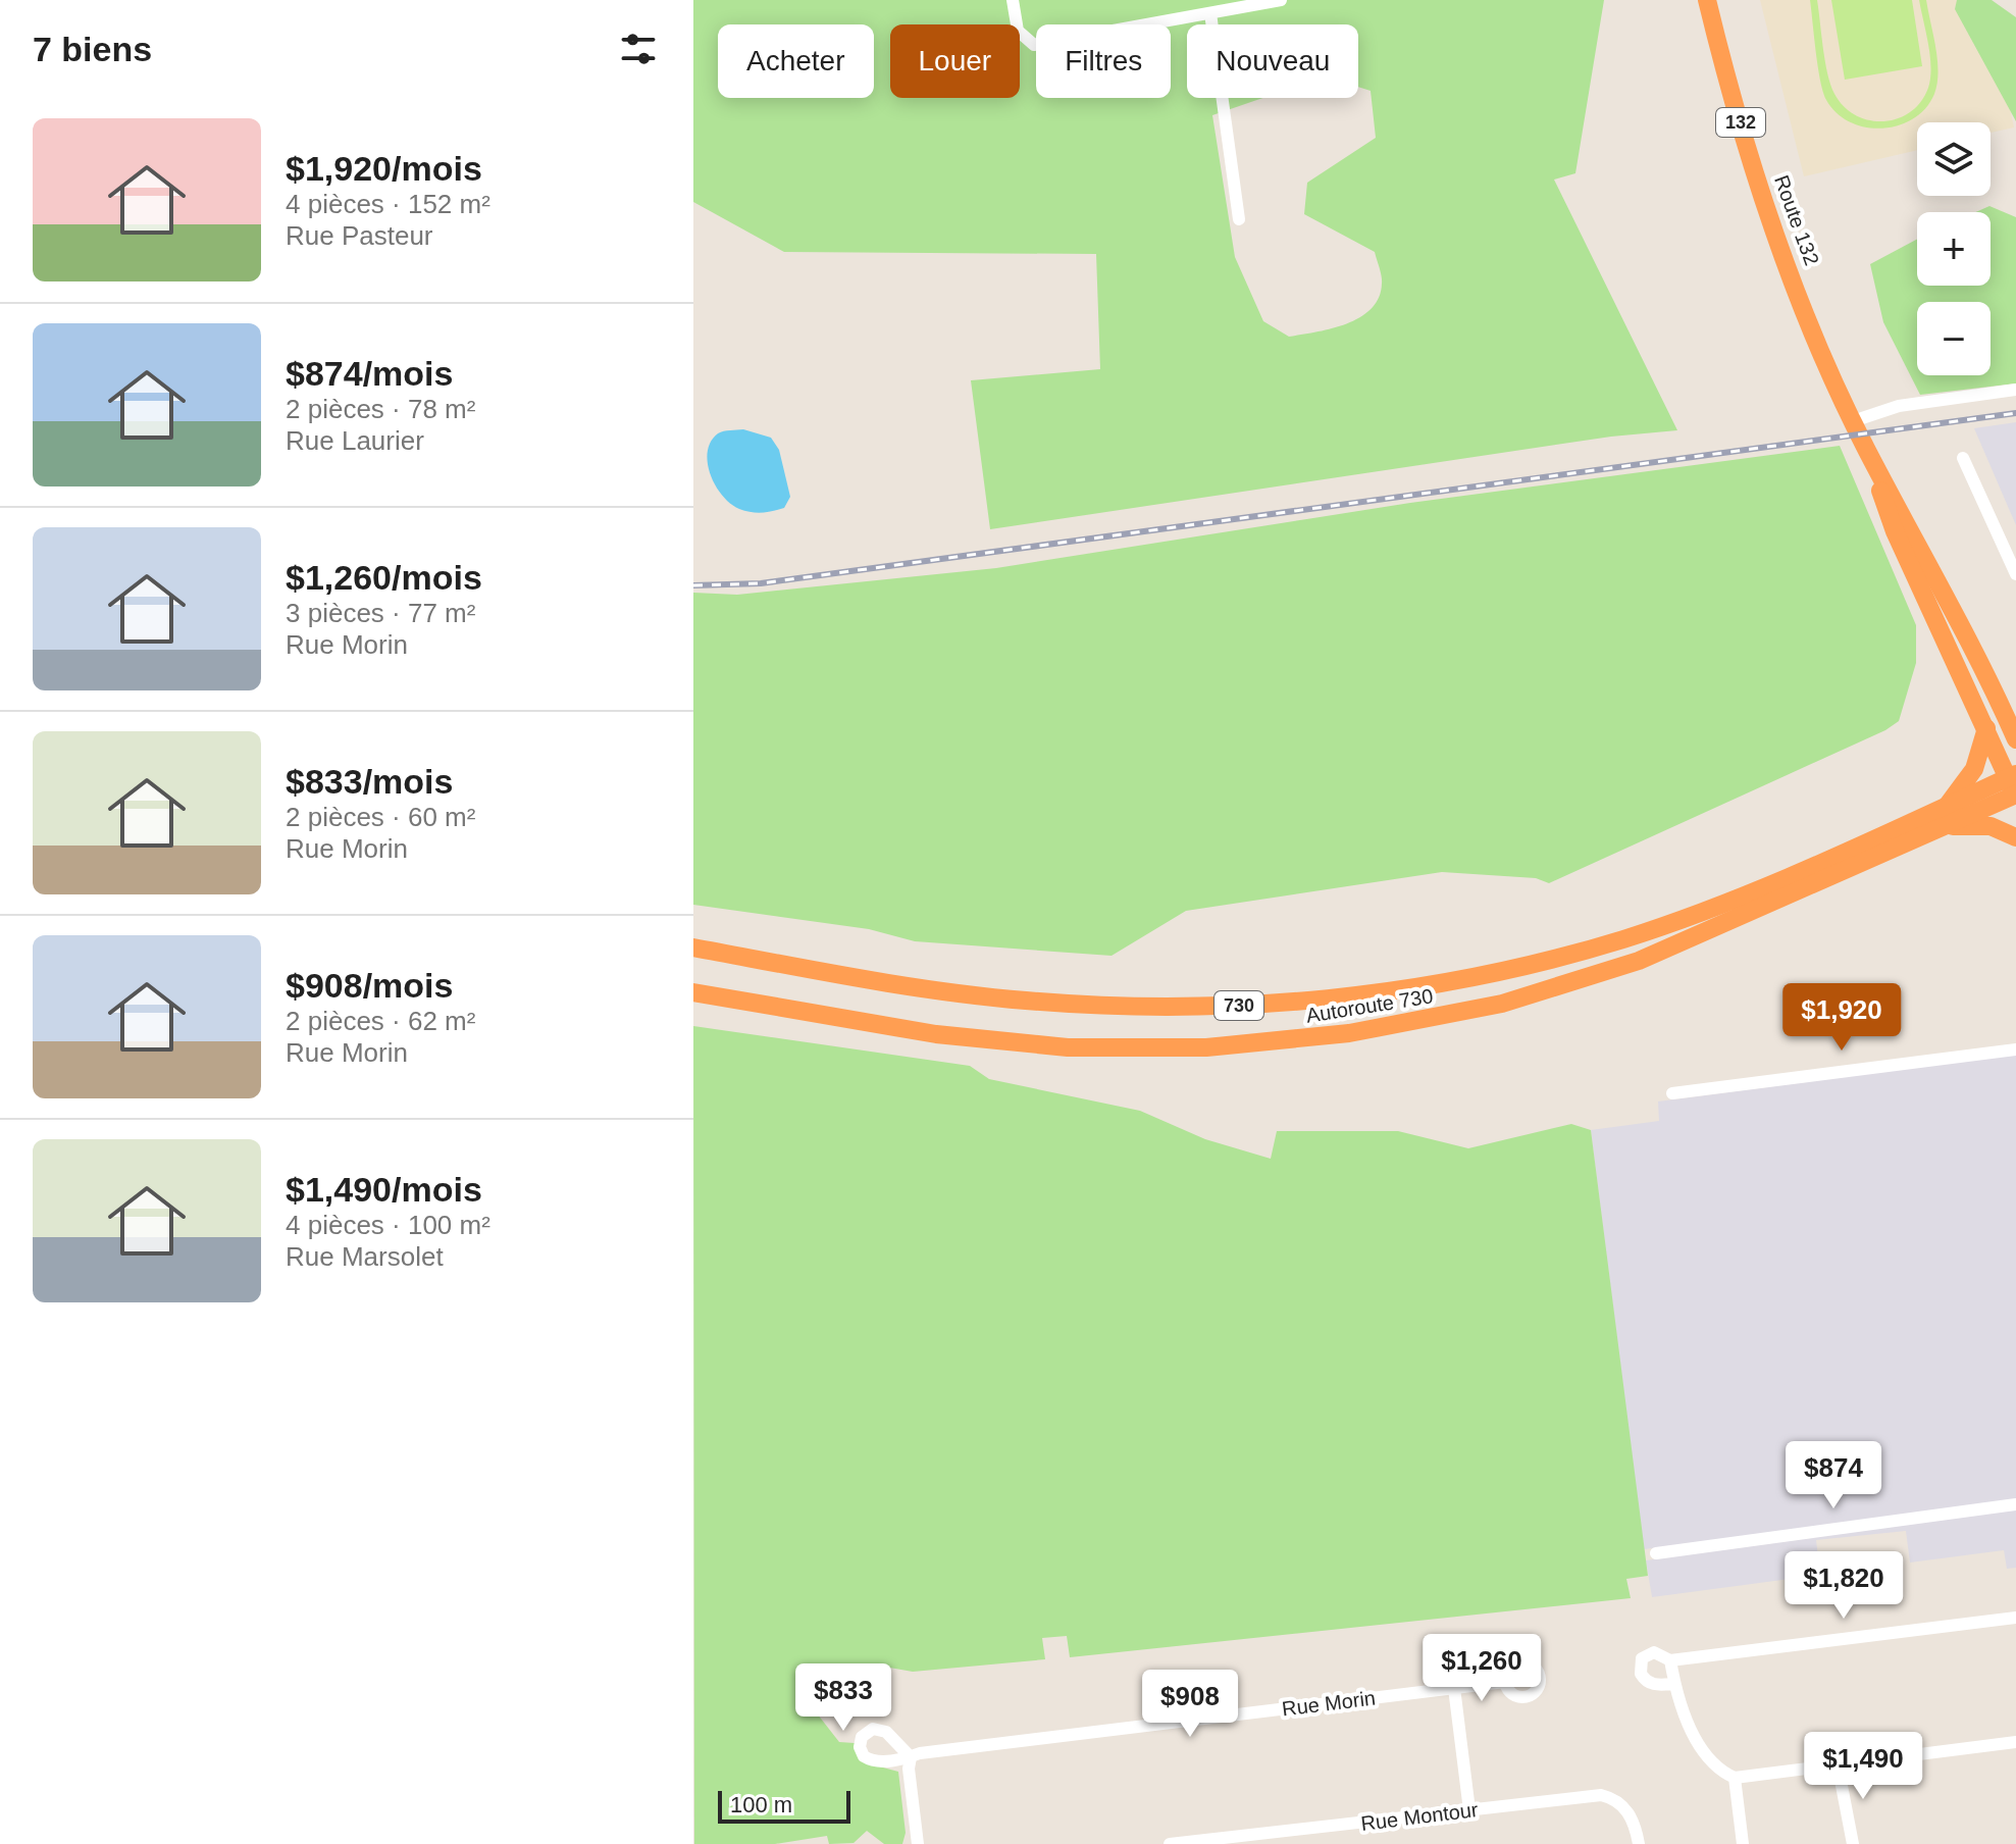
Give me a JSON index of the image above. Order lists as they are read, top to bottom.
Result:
{
  "streets": {
    "highway": [
      "132",
      "Route 132",
      "730",
      "Autoroute 730"
    ],
    "street": ["Rue Morin", "Rue Montour"]
  },
  "crossings": [
    ["Route 132", "Autoroute 730"]
  ],
  "scale_bar": "100 m",
  "page": {
    "heading": "7 biens",
    "chip": [
      "Acheter",
      "Louer",
      "Filtres",
      "Nouveau"
    ],
    "list": [
      {
        "name": "$1,920/mois",
        "note": "4 pièces · 152 m² · Rue Pasteur"
      },
      {
        "name": "$874/mois",
        "note": "2 pièces · 78 m² · Rue Laurier"
      },
      {
        "name": "$1,260/mois",
        "note": "3 pièces · 77 m² · Rue Morin"
      },
      {
        "name": "$833/mois",
        "note": "2 pièces · 60 m² · Rue Morin"
      },
      {
        "name": "$908/mois",
        "note": "2 pièces · 62 m² · Rue Morin"
      },
      {
        "name": "$1,490/mois",
        "note": "4 pièces · 100 m² · Rue Marsolet"
      }
    ],
    "map_buttons": ["+", "−"],
    "price": [
      "$1,920",
      "$874",
      "$1,820",
      "$1,260",
      "$833",
      "$908",
      "$1,490"
    ],
    "scale": "100 m"
  }
}
